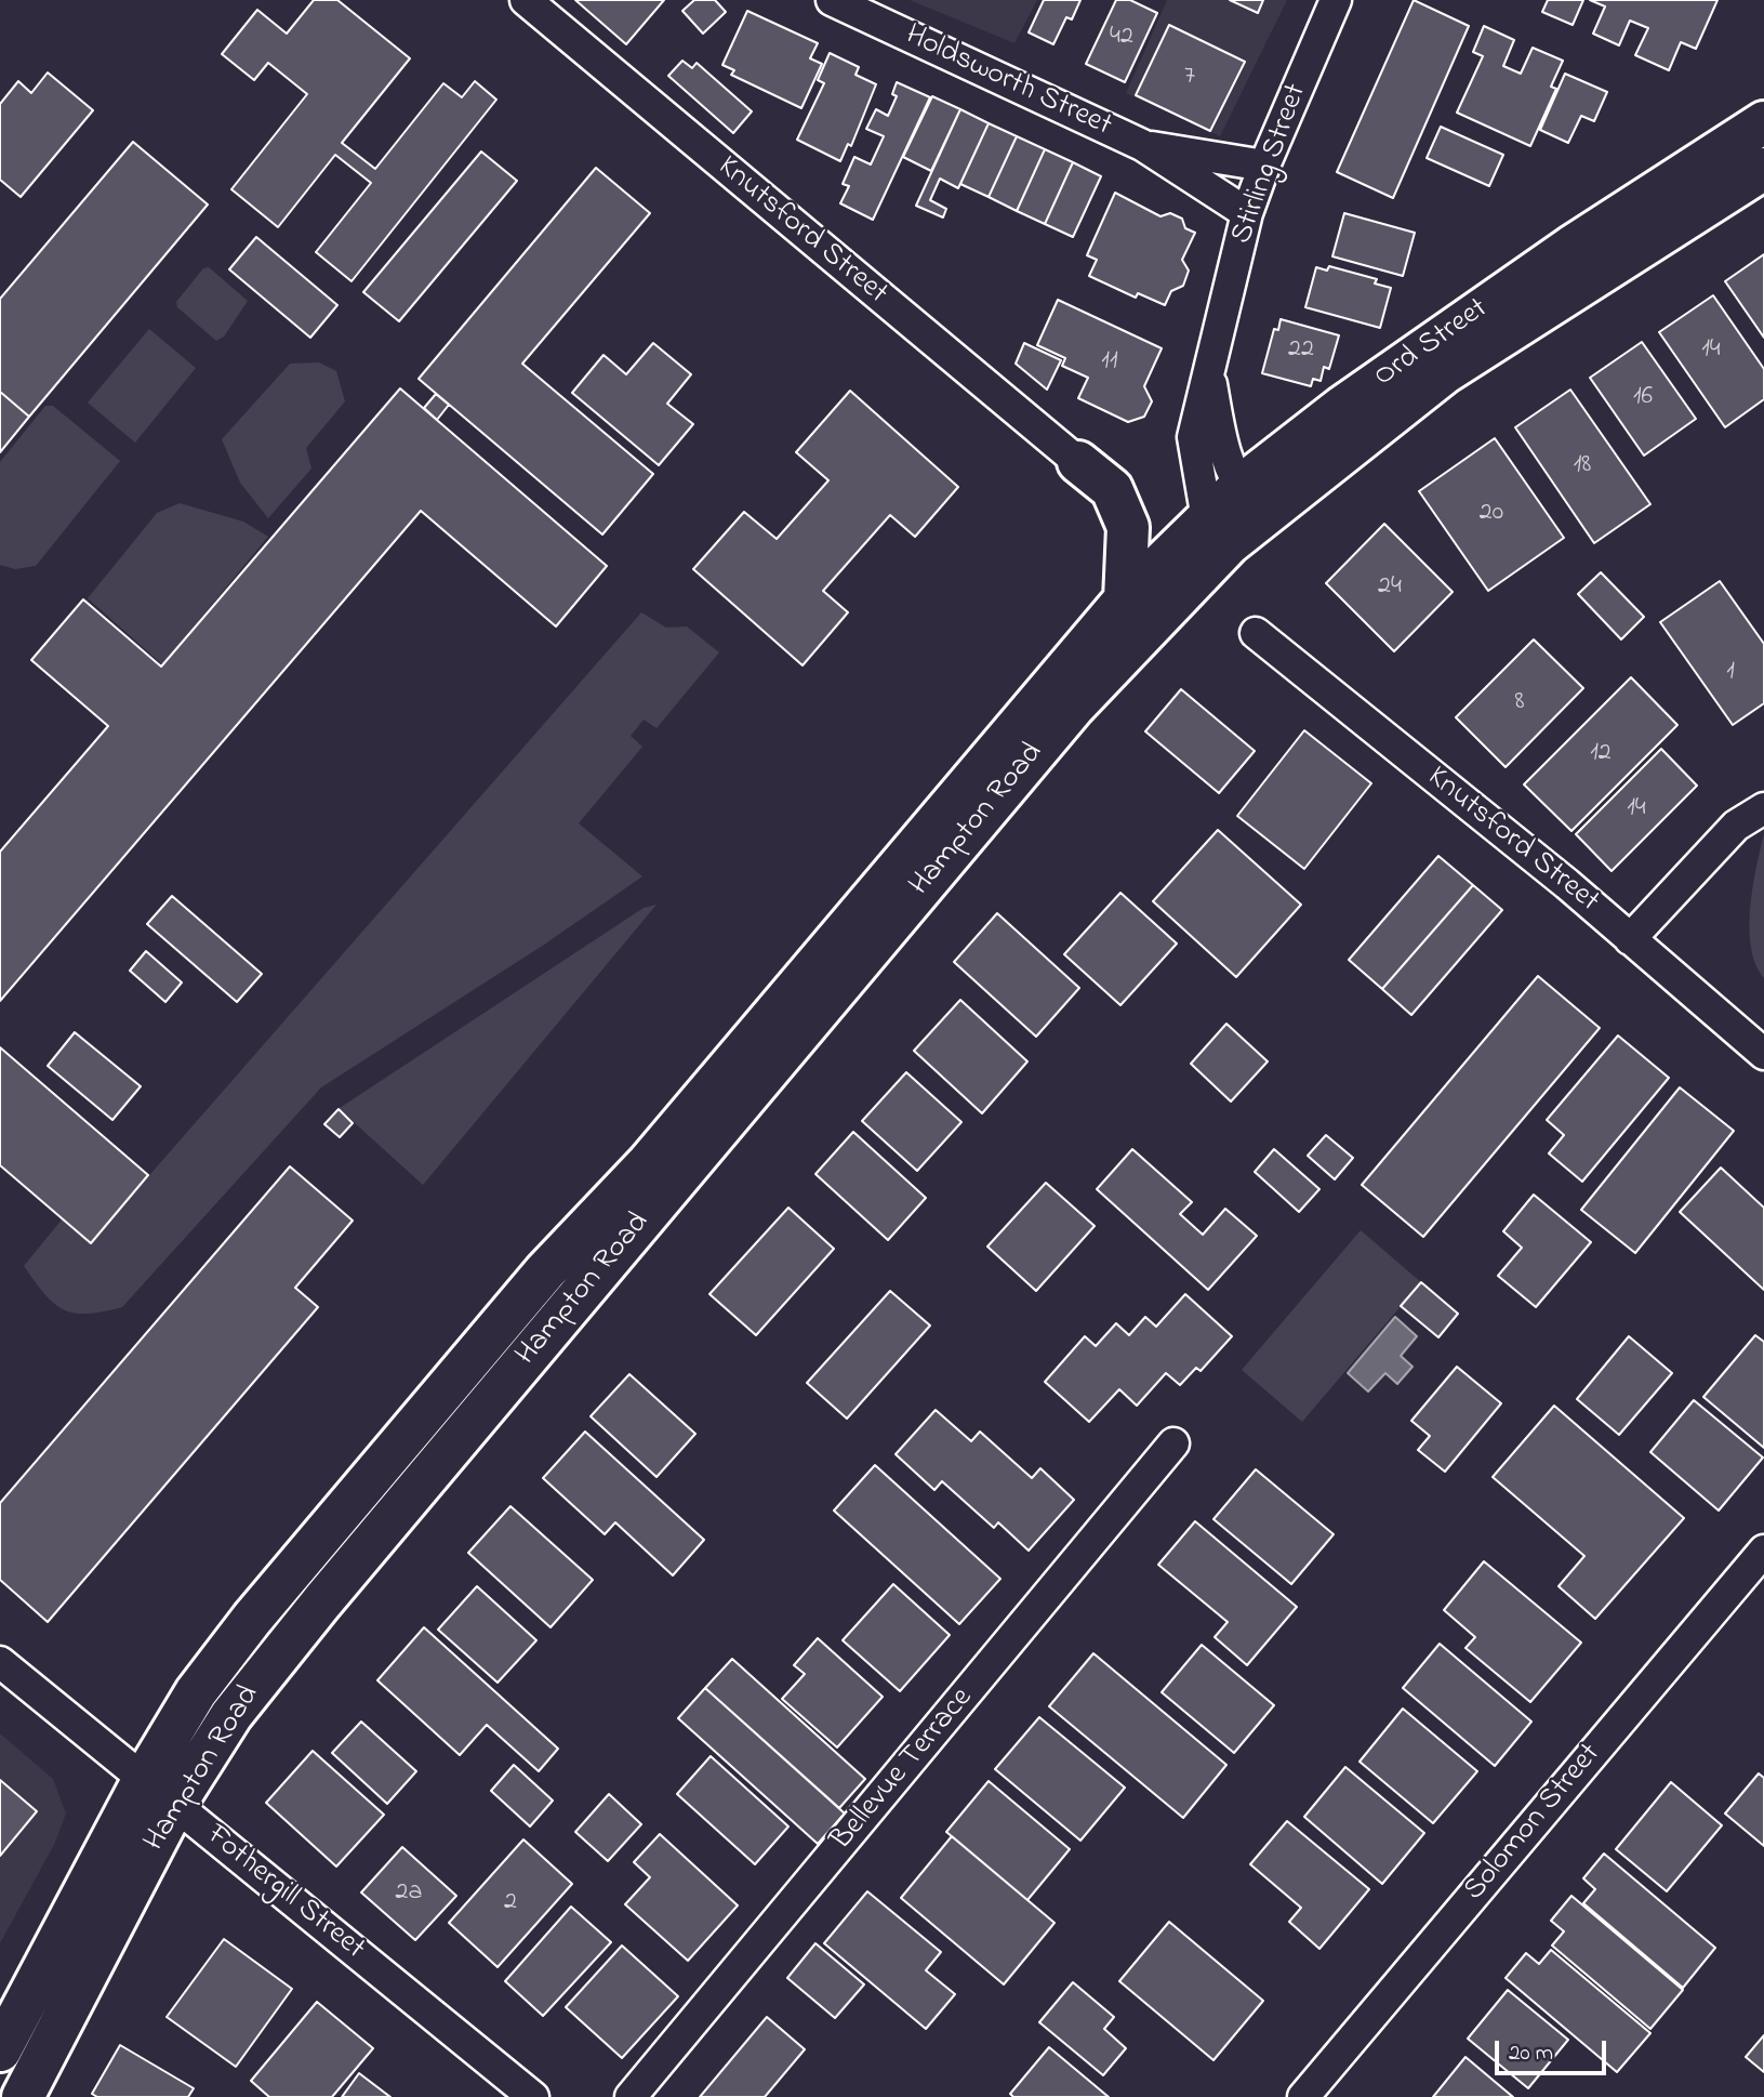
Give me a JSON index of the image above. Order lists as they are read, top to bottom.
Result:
{
  "streets": {
    "main road": ["Ord Street", "Hampton Road"],
    "street": [
      "Holdsworth Street",
      "Stirling Street",
      "Knutsford Street",
      "Bellevue Terrace",
      "Solomon Street",
      "Fothergill Street"
    ]
  },
  "crossings": [
    ["Holdsworth Street", "Stirling Street"],
    ["Stirling Street", "Ord Street"],
    ["Stirling Street", "Hampton Road"],
    ["Ord Street", "Hampton Road"],
    ["Hampton Road", "Fothergill Street"]
  ],
  "house_numbers": [
    "42",
    "7",
    "22",
    "14",
    "11",
    "16",
    "18",
    "20",
    "24",
    "1",
    "8",
    "12",
    "14",
    "2a",
    "2"
  ],
  "scale_bar": "20 m"
}
